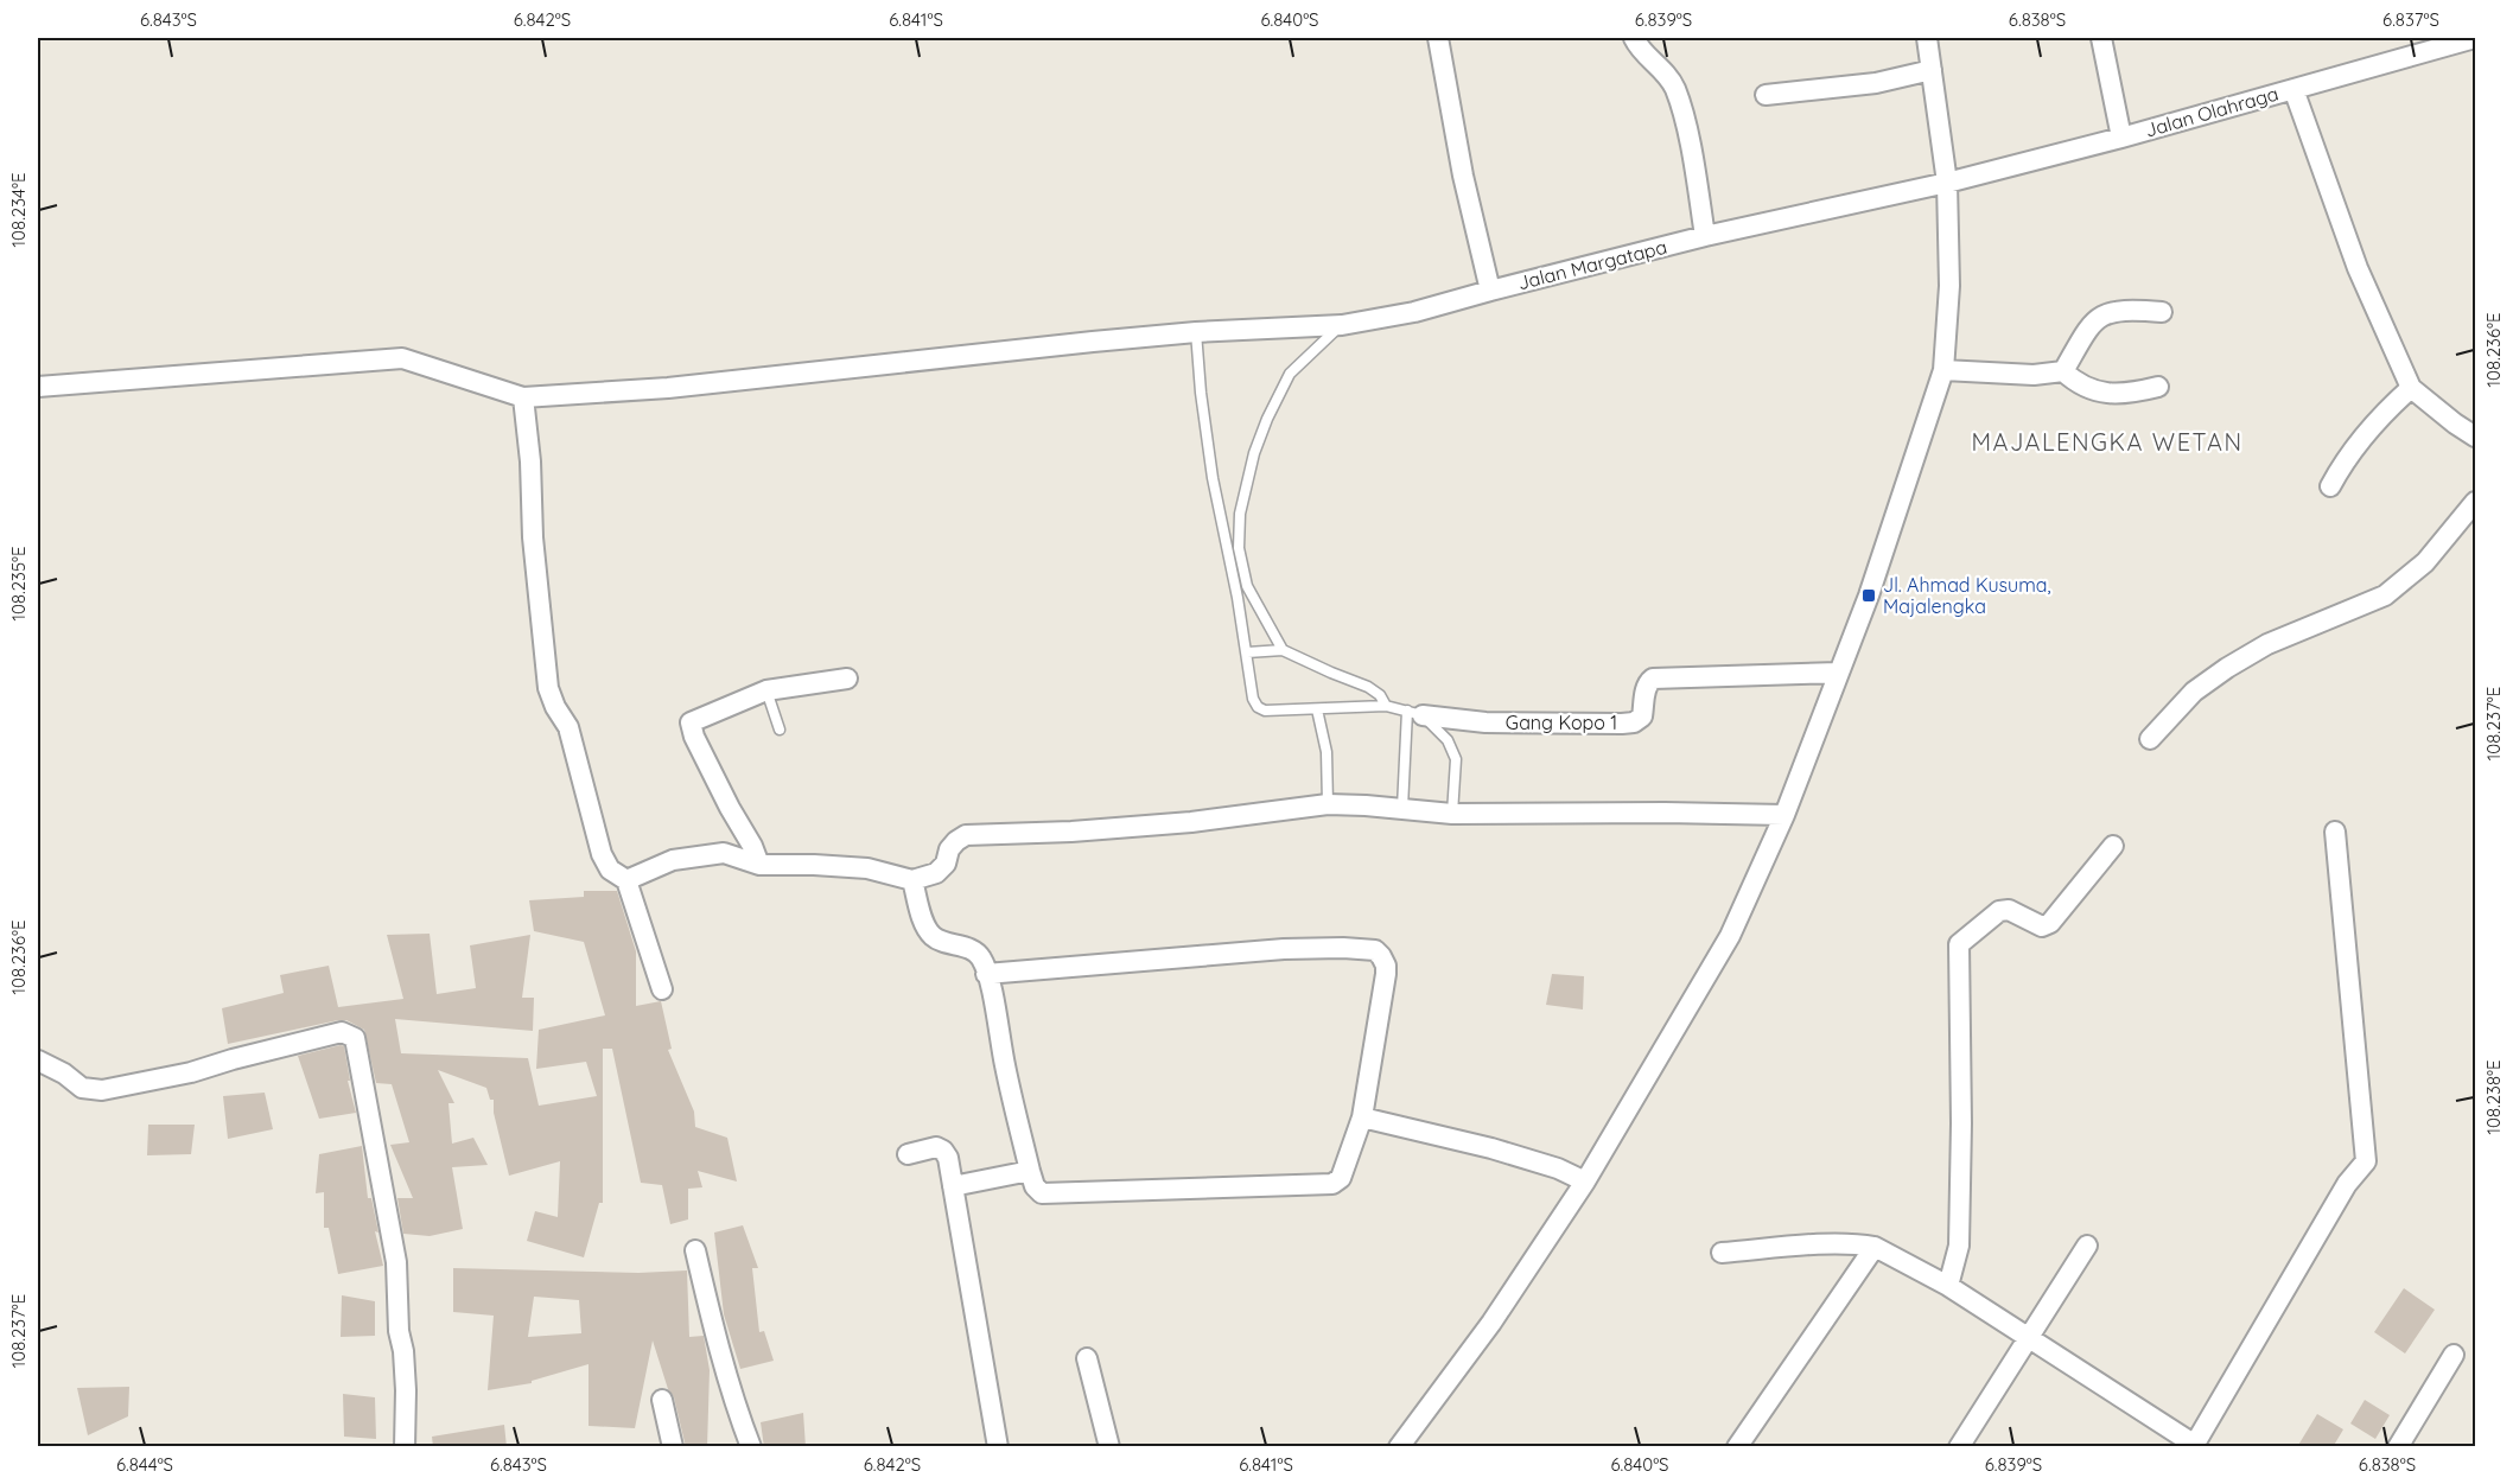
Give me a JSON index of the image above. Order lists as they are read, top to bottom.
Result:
{
  "streets": {
    "street": ["Jalan Olahraga", "Jalan Margatapa", "Gang Kopo 1"]
  },
  "crossings": [
    ["Jalan Olahraga", "Jalan Margatapa"]
  ],
  "districts": ["MAJALENGKA WETAN"],
  "places": {
    "transit": ["Jl. Ahmad Kusuma, Majalengka"]
  },
  "coordinates": [
    "6.843°S",
    "6.842°S",
    "6.841°S",
    "6.840°S",
    "6.839°S",
    "6.838°S",
    "6.837°S",
    "108.234°E",
    "108.236°E",
    "108.235°E",
    "108.237°E",
    "108.238°E",
    "6.844°S"
  ]
}
